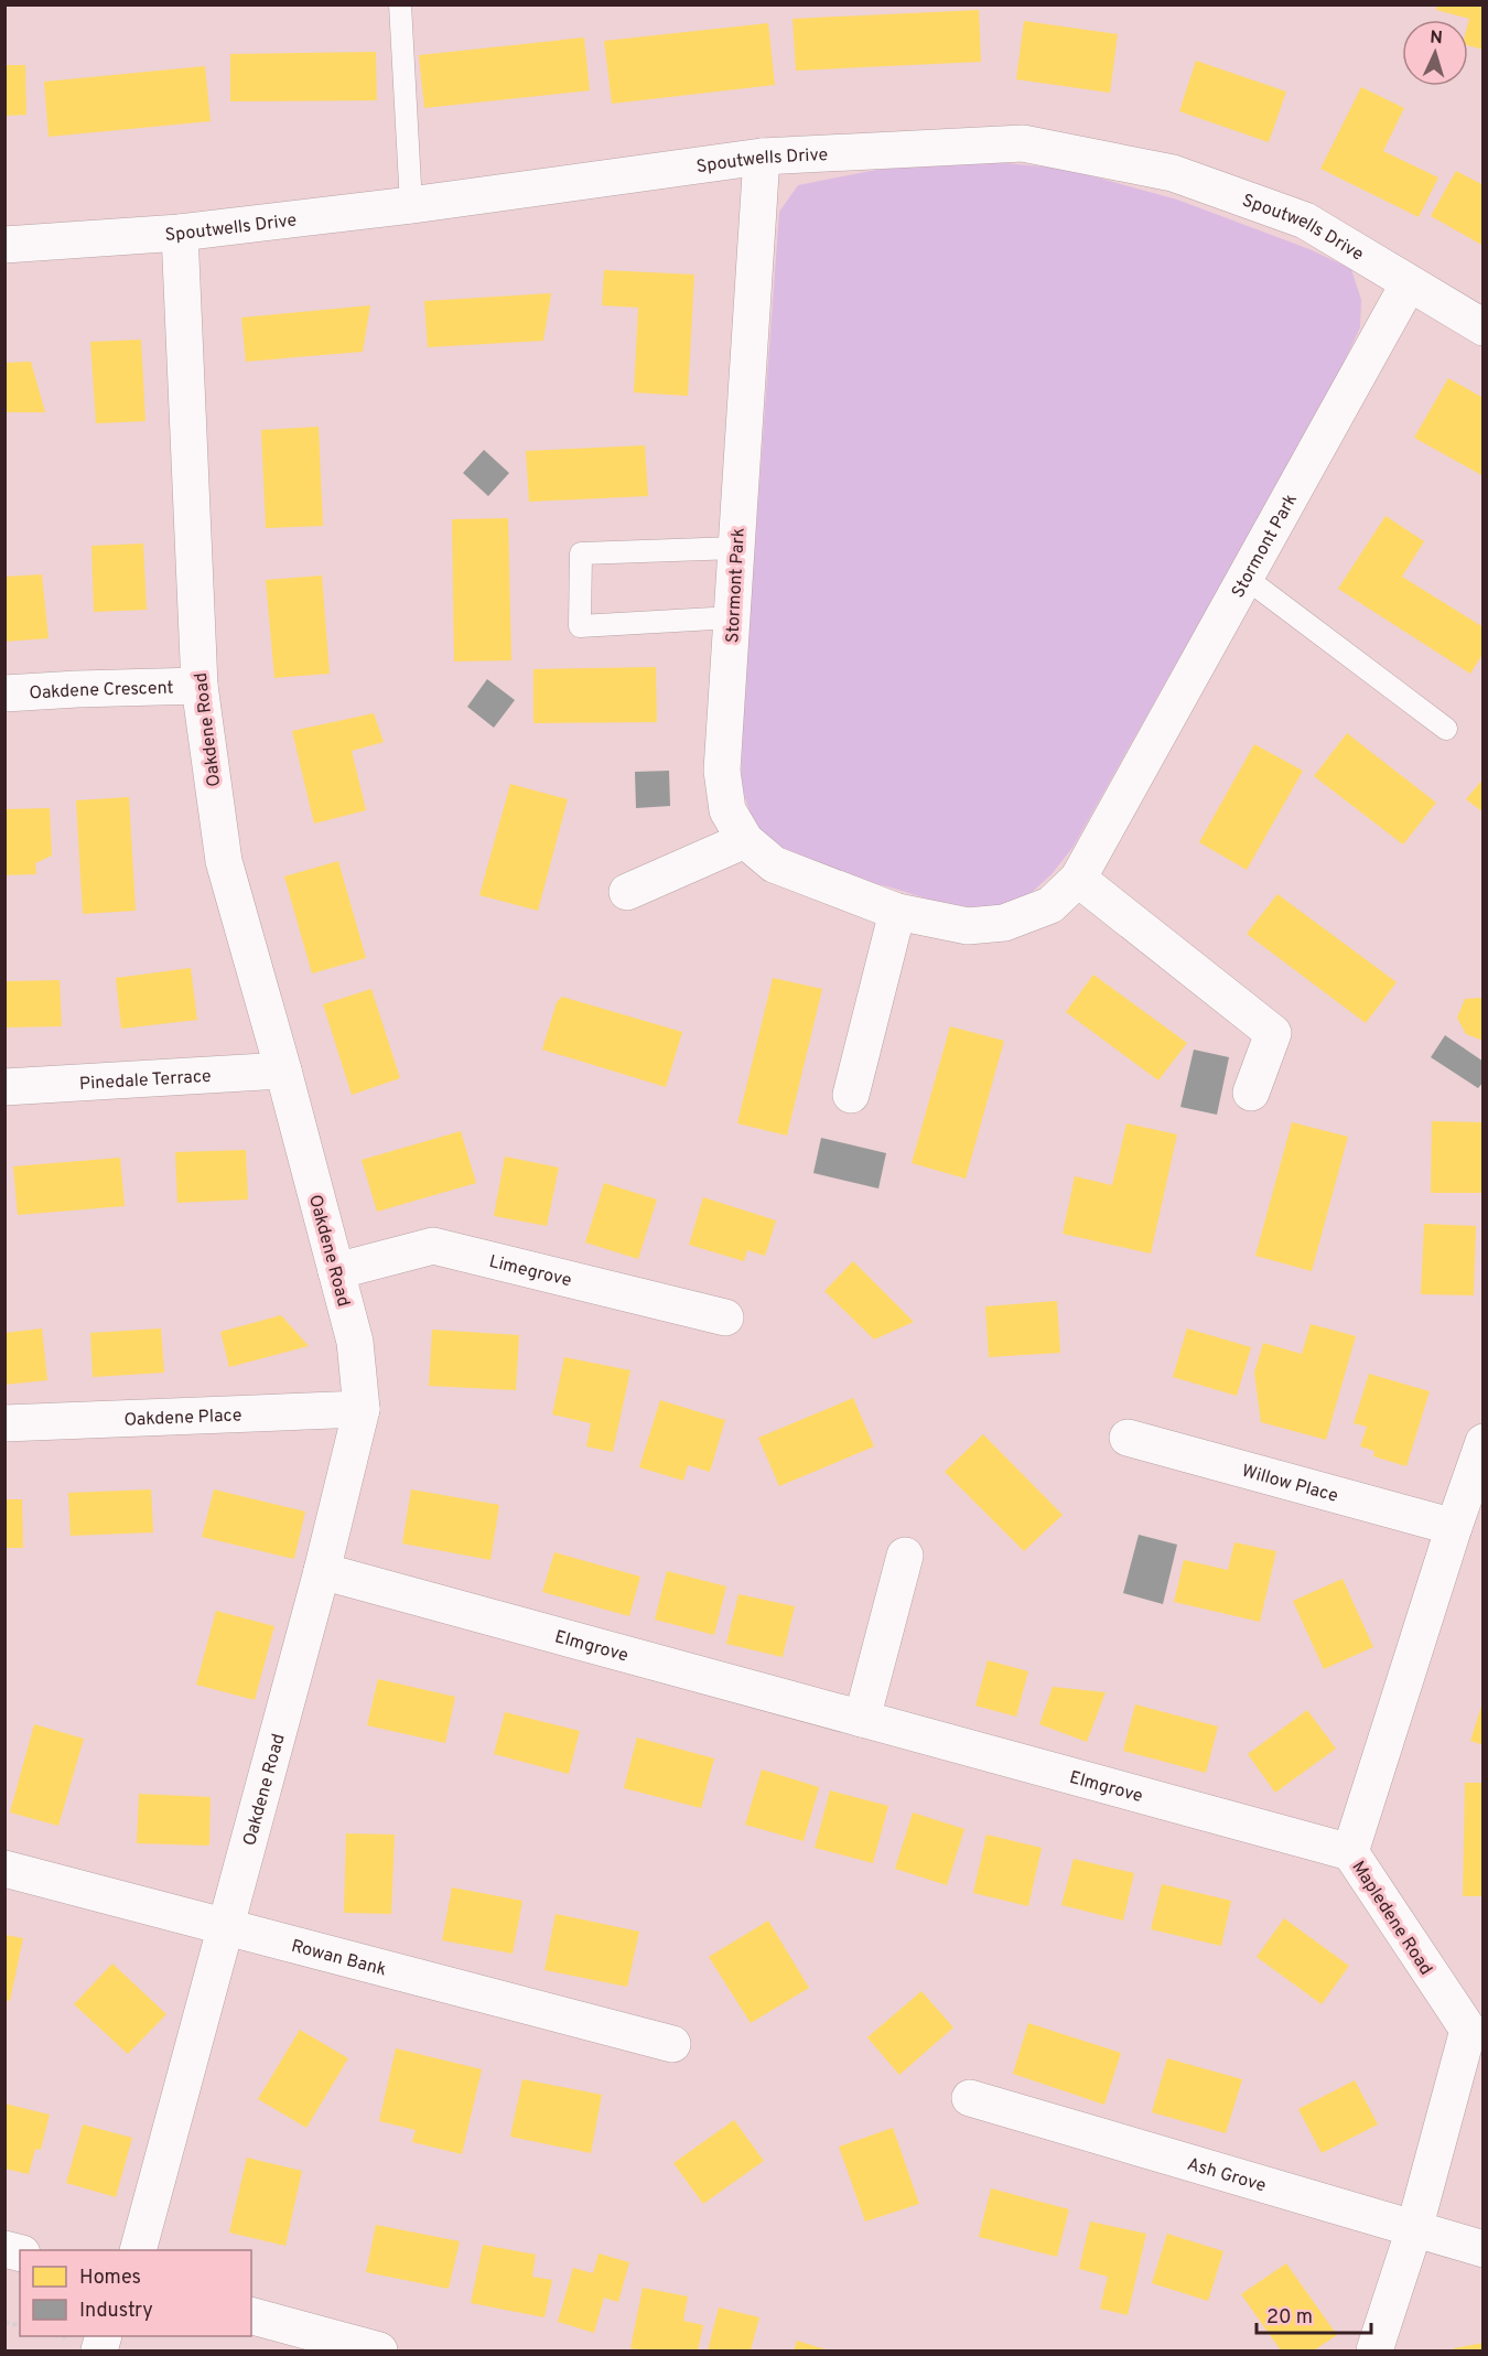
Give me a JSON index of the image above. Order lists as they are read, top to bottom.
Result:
{
  "streets": {
    "street": [
      "Spoutwells Drive",
      "Stormont Park",
      "Oakdene Crescent",
      "Oakdene Road",
      "Pinedale Terrace",
      "Limegrove",
      "Oakdene Place",
      "Willow Place",
      "Elmgrove",
      "Mapledene Road",
      "Rowan Bank",
      "Ash Grove"
    ]
  },
  "crossings": [
    ["Spoutwells Drive", "Stormont Park"],
    ["Spoutwells Drive", "Oakdene Road"],
    ["Oakdene Crescent", "Oakdene Road"],
    ["Oakdene Road", "Pinedale Terrace"],
    ["Oakdene Road", "Limegrove"],
    ["Oakdene Road", "Oakdene Place"],
    ["Oakdene Road", "Elmgrove"],
    ["Oakdene Road", "Rowan Bank"],
    ["Willow Place", "Mapledene Road"],
    ["Elmgrove", "Mapledene Road"],
    ["Mapledene Road", "Ash Grove"]
  ],
  "legend": ["Homes", "Industry"],
  "scale_bar": "20 m",
  "north": "top"
}
